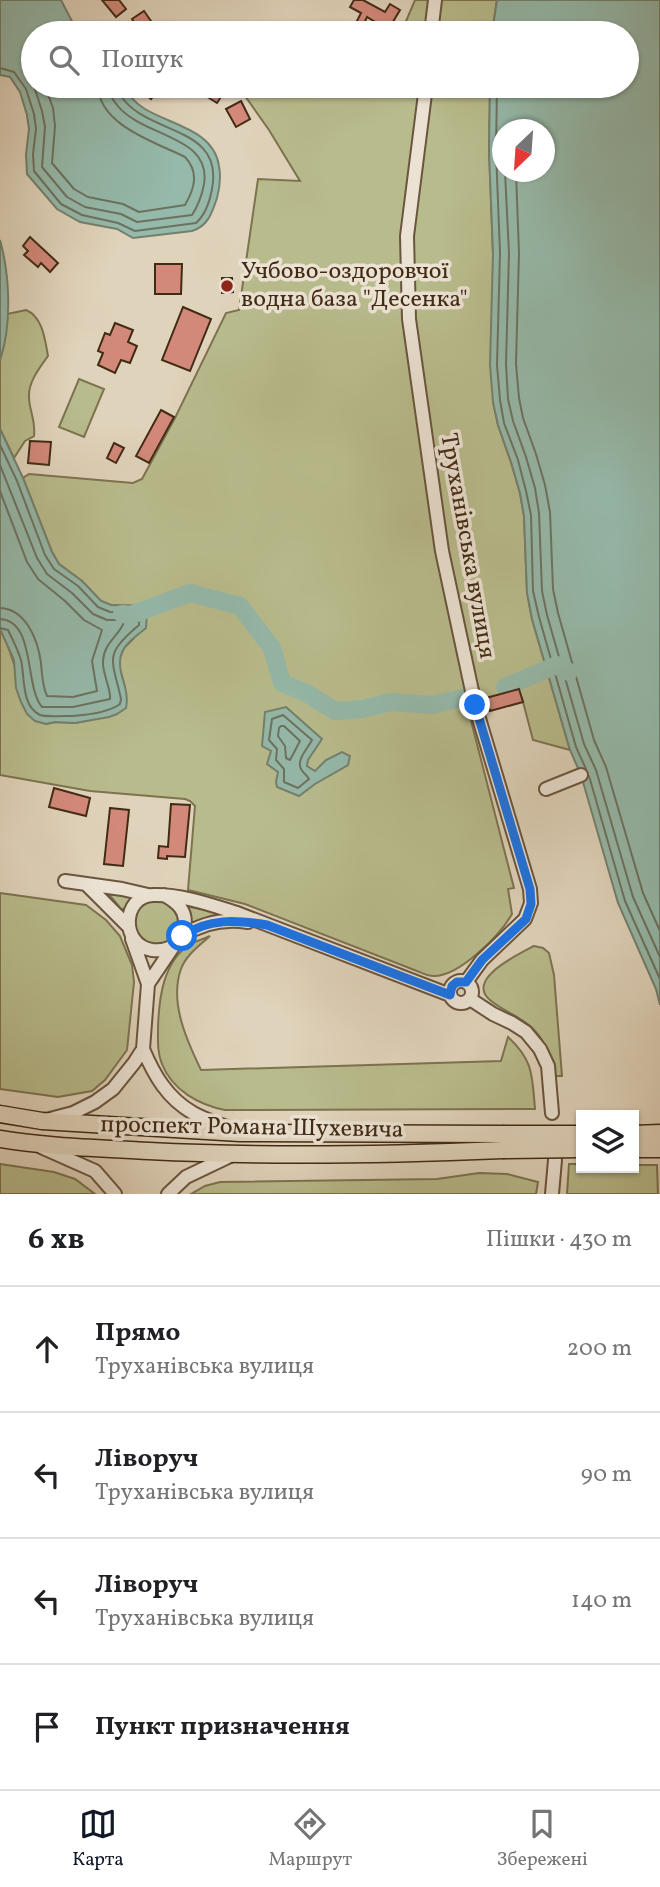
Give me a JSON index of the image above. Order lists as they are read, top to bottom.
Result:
{
  "streets": {
    "main road": ["проспект Романа Шухевича"],
    "street": ["Труханівська вулиця"]
  },
  "places": ["Учбово-оздоровчої водна база \"Десенка\""],
  "north": "bottom left",
  "page": {
    "search": "Пошук",
    "heading": ["6 хв", "Пішки · 430 m"],
    "list": [
      ["Прямо", "Труханівська вулиця", "200 m"],
      ["Ліворуч", "Труханівська вулиця", "90 m"],
      ["Ліворуч", "Труханівська вулиця", "140 m"],
      "Пункт призначення"
    ],
    "nav": ["Карта", "Маршрут", "Збережені"]
  }
}
